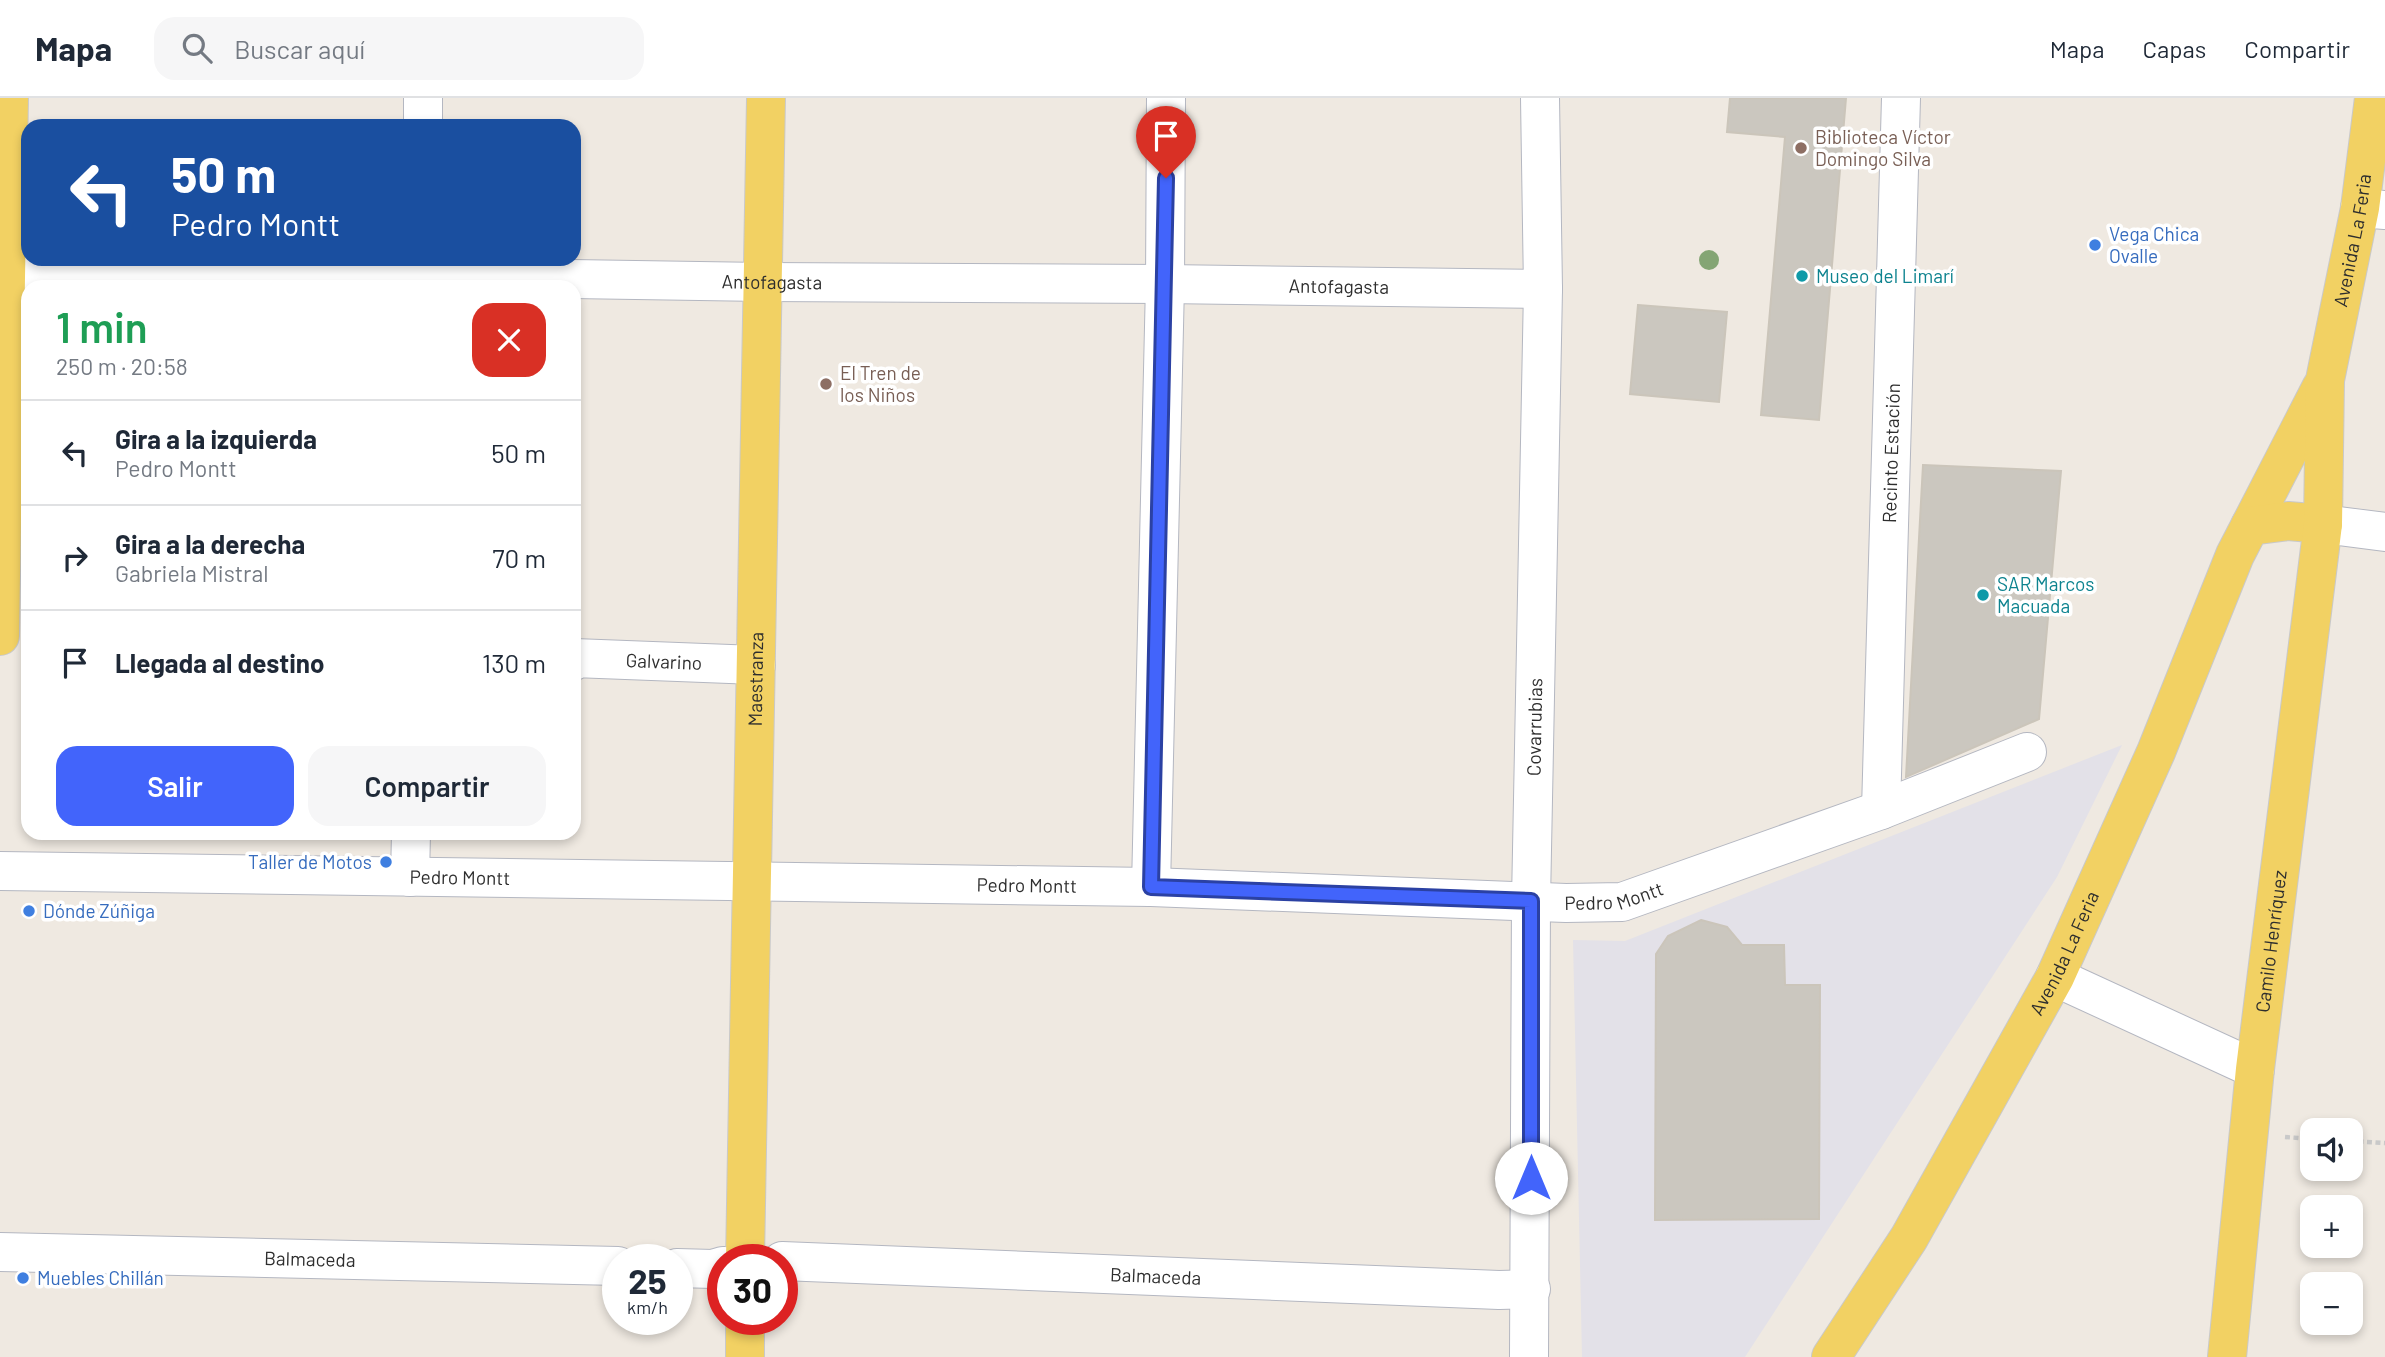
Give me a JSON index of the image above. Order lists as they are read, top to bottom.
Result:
{
  "streets": {
    "main road": ["Avenida La Feria", "Maestranza", "Camilo Henríquez"],
    "street": [
      "Antofagasta",
      "Recinto Estación",
      "Galvarino",
      "Covarrubias",
      "Pedro Montt",
      "Balmaceda"
    ]
  },
  "crossings": [
    ["Avenida La Feria", "Camilo Henríquez"],
    ["Antofagasta", "Maestranza"],
    ["Antofagasta", "Covarrubias"],
    ["Recinto Estación", "Pedro Montt"],
    ["Galvarino", "Maestranza"],
    ["Maestranza", "Pedro Montt"],
    ["Covarrubias", "Pedro Montt"],
    ["Covarrubias", "Balmaceda"]
  ],
  "places": [
    "Biblioteca Víctor Domingo Silva",
    "Vega Chica Ovalle",
    "Museo del Limarí",
    "El Tren de los Niños",
    "SAR Marcos Macuada",
    "Taller de Motos",
    "Dónde Zúñiga",
    "Muebles Chillán"
  ],
  "page": {
    "header": "Mapa",
    "search": "Buscar aquí",
    "nav": ["Mapa", "Capas", "Compartir"],
    "turn": ["50 m", "Pedro Montt"],
    "heading": ["1 min", "250 m · 20:58"],
    "list": [
      {
        "name": "Gira a la izquierda",
        "note": "Pedro Montt",
        "value": "50 m"
      },
      {
        "name": "Gira a la derecha",
        "note": "Gabriela Mistral",
        "value": "70 m"
      },
      {
        "name": "Llegada al destino",
        "value": "130 m"
      }
    ],
    "buttons": ["Salir", "Compartir"],
    "map_buttons": ["+", "−"],
    "speed": "25 km/h",
    "limit": "30"
  }
}
